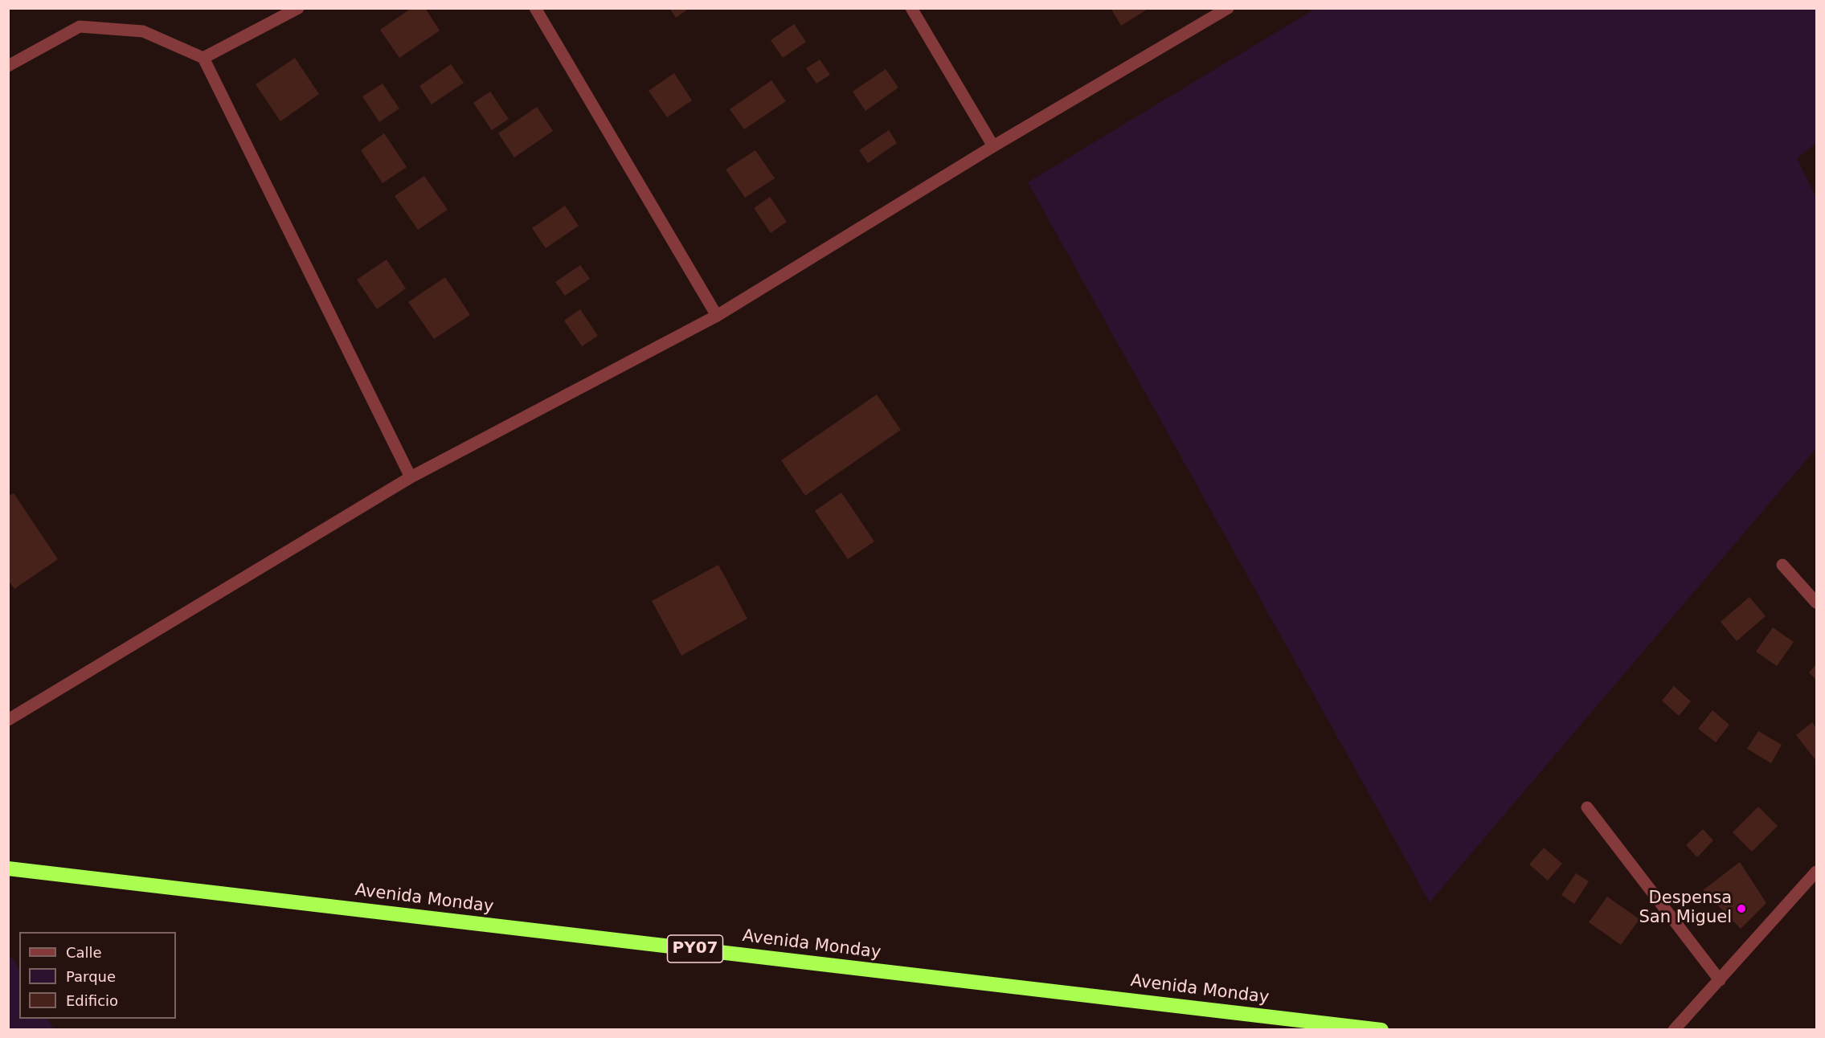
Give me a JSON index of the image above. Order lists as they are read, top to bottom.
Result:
{
  "streets": {
    "highway": ["Avenida Monday", "PY07"]
  },
  "places": ["Despensa San Miguel"],
  "legend": ["Calle", "Parque", "Edificio"]
}
